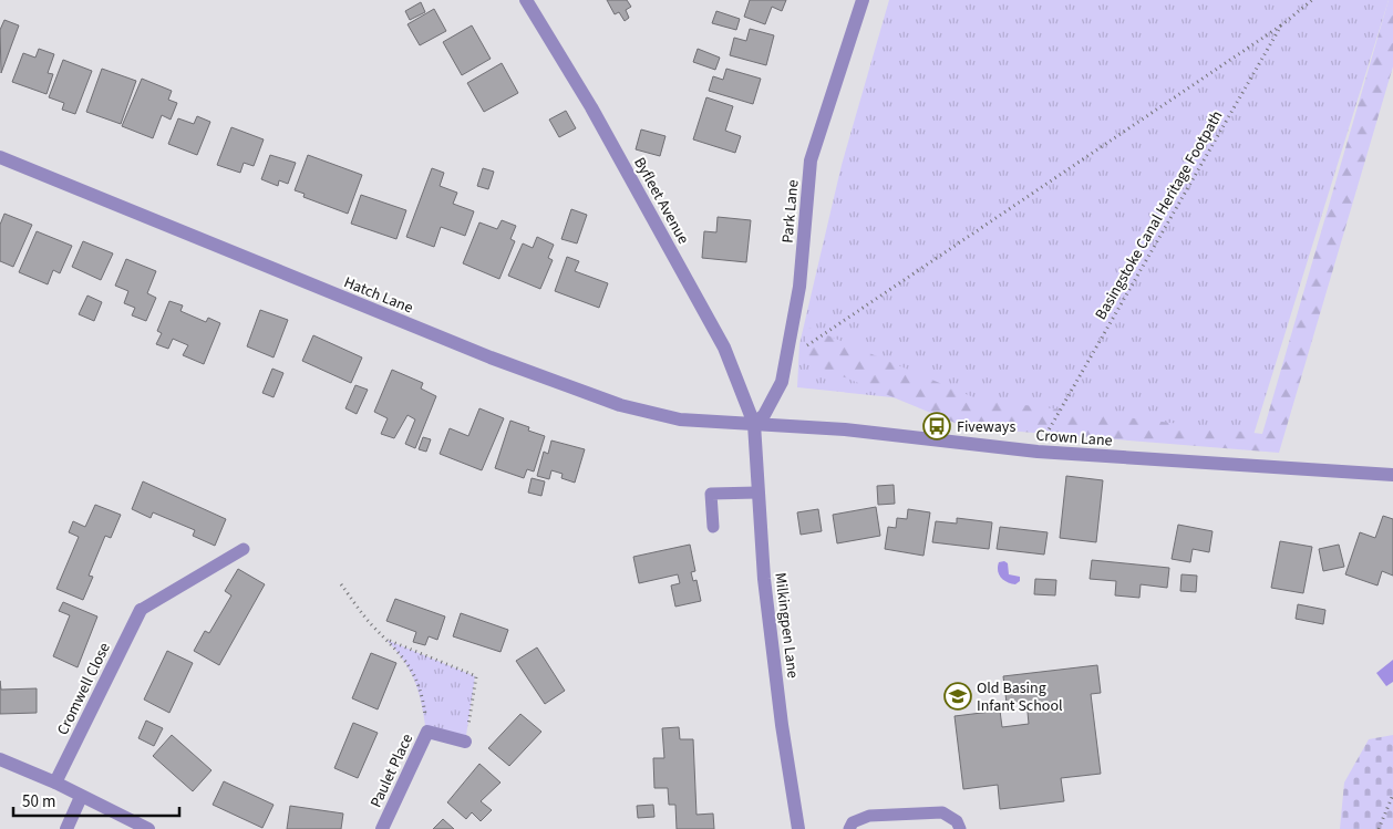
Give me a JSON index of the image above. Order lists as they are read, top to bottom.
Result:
{
  "streets": {
    "street": [
      "Byfleet Avenue",
      "Park Lane",
      "Hatch Lane",
      "Crown Lane",
      "Milkingpen Lane",
      "Cromwell Close",
      "Paulet Place"
    ],
    "path": ["Basingstoke Canal Heritage Footpath"]
  },
  "crossings": [
    ["Byfleet Avenue", "Park Lane"],
    ["Byfleet Avenue", "Hatch Lane"],
    ["Byfleet Avenue", "Crown Lane"],
    ["Byfleet Avenue", "Milkingpen Lane"],
    ["Park Lane", "Hatch Lane"],
    ["Park Lane", "Crown Lane"],
    ["Park Lane", "Milkingpen Lane"],
    ["Basingstoke Canal Heritage Footpath", "Crown Lane"],
    ["Hatch Lane", "Crown Lane"],
    ["Hatch Lane", "Milkingpen Lane"],
    ["Crown Lane", "Milkingpen Lane"]
  ],
  "places": {
    "bus stop": ["Fiveways"],
    "school or university": ["Old Basing Infant School"]
  },
  "scale_bar": "50 m"
}
